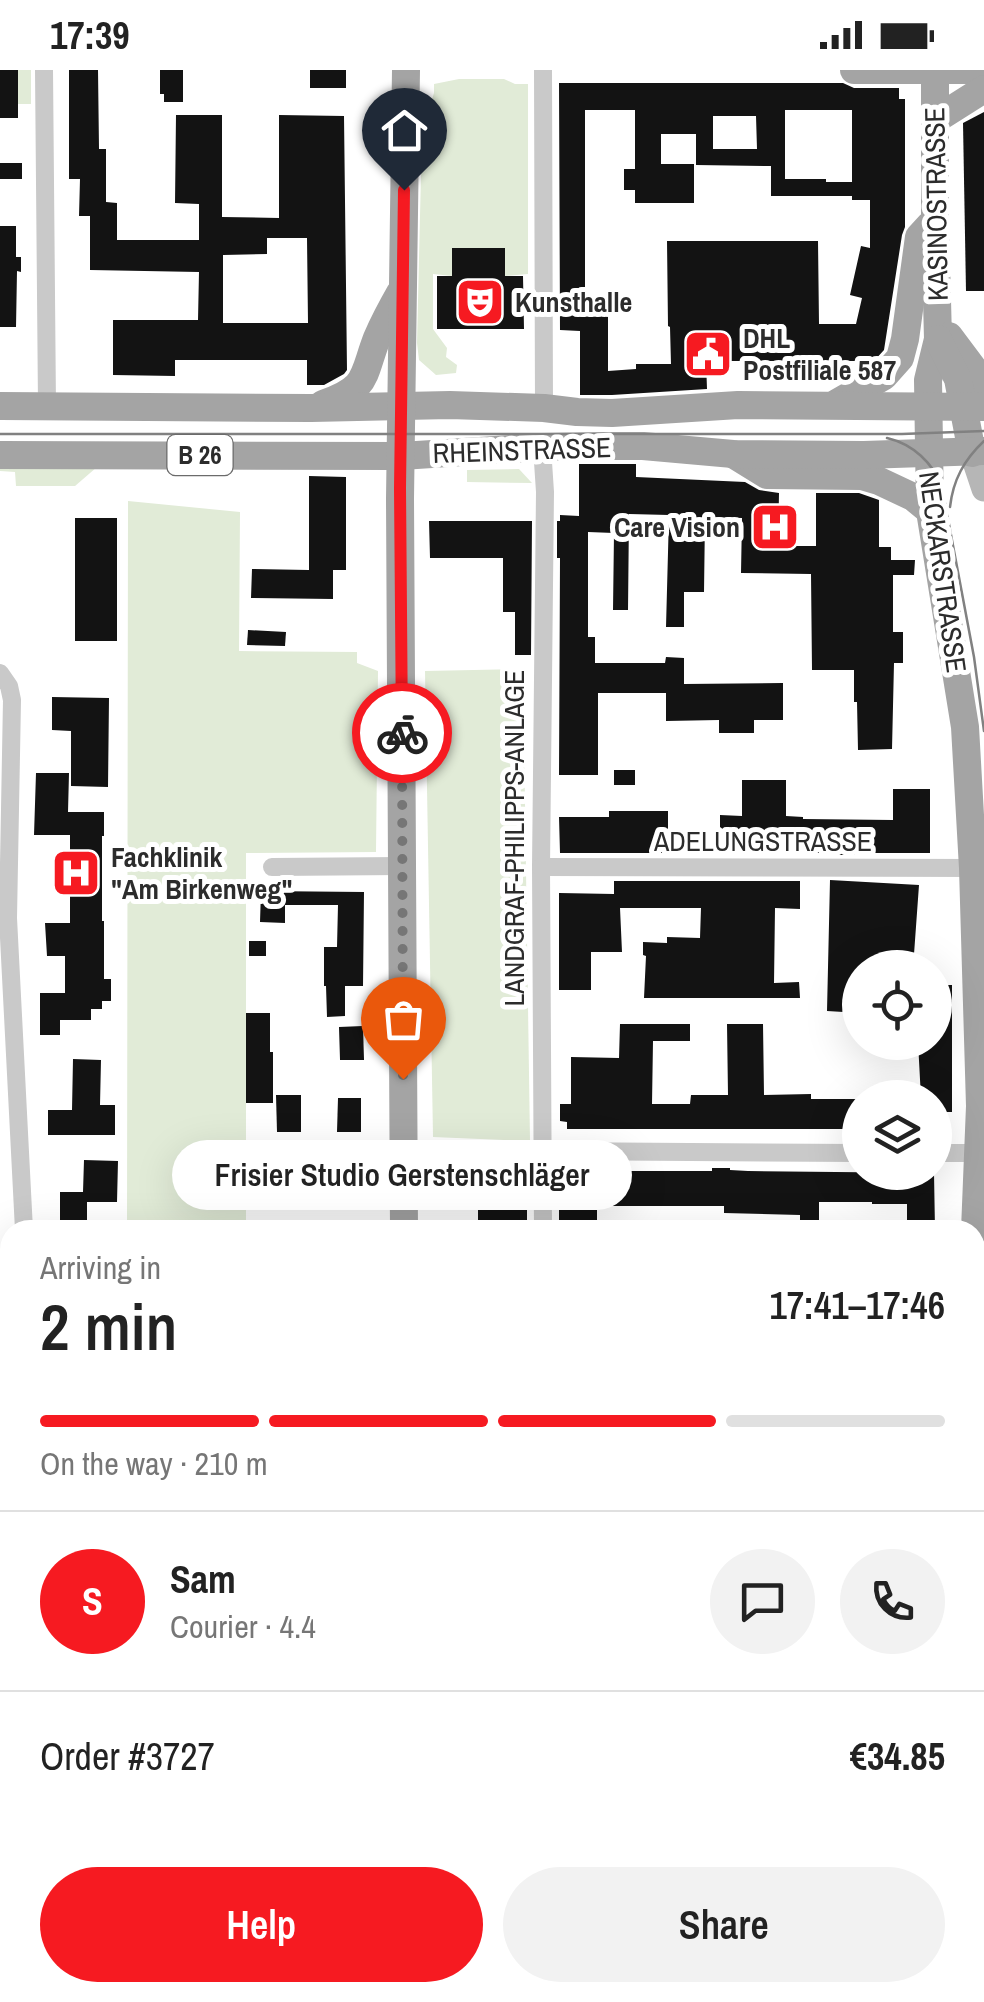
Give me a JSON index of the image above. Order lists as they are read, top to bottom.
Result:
{
  "streets": {
    "main road": [
      "KASINOSTRASSE",
      "RHEINSTRASSE",
      "B 26",
      "NECKARSTRASSE"
    ],
    "street": ["LANDGRAF-PHILIPPS-ANLAGE", "ADELUNGSTRASSE"]
  },
  "crossings": [
    ["KASINOSTRASSE", "RHEINSTRASSE"],
    ["KASINOSTRASSE", "NECKARSTRASSE"],
    ["RHEINSTRASSE", "NECKARSTRASSE"],
    ["RHEINSTRASSE", "LANDGRAF-PHILIPPS-ANLAGE"],
    ["NECKARSTRASSE", "ADELUNGSTRASSE"],
    ["LANDGRAF-PHILIPPS-ANLAGE", "ADELUNGSTRASSE"]
  ],
  "places": {
    "theatre": ["Kunsthalle"],
    "public building": ["DHL Postfiliale 587"],
    "hospital": ["Care Vision", "Fachklinik \"Am Birkenweg\""],
    "other": ["Frisier Studio Gerstenschläger"]
  },
  "page": {
    "status": "17:39",
    "bubble": "Frisier Studio Gerstenschläger",
    "heading": ["2 min", "Arriving in", "17:41–17:46"],
    "panel": [
      "Sam",
      "Courier · 4.4",
      "Order #3727",
      "€34.85"
    ],
    "bar": "On the way · 210 m",
    "round": "S",
    "buttons": ["Help", "Share"]
  }
}
